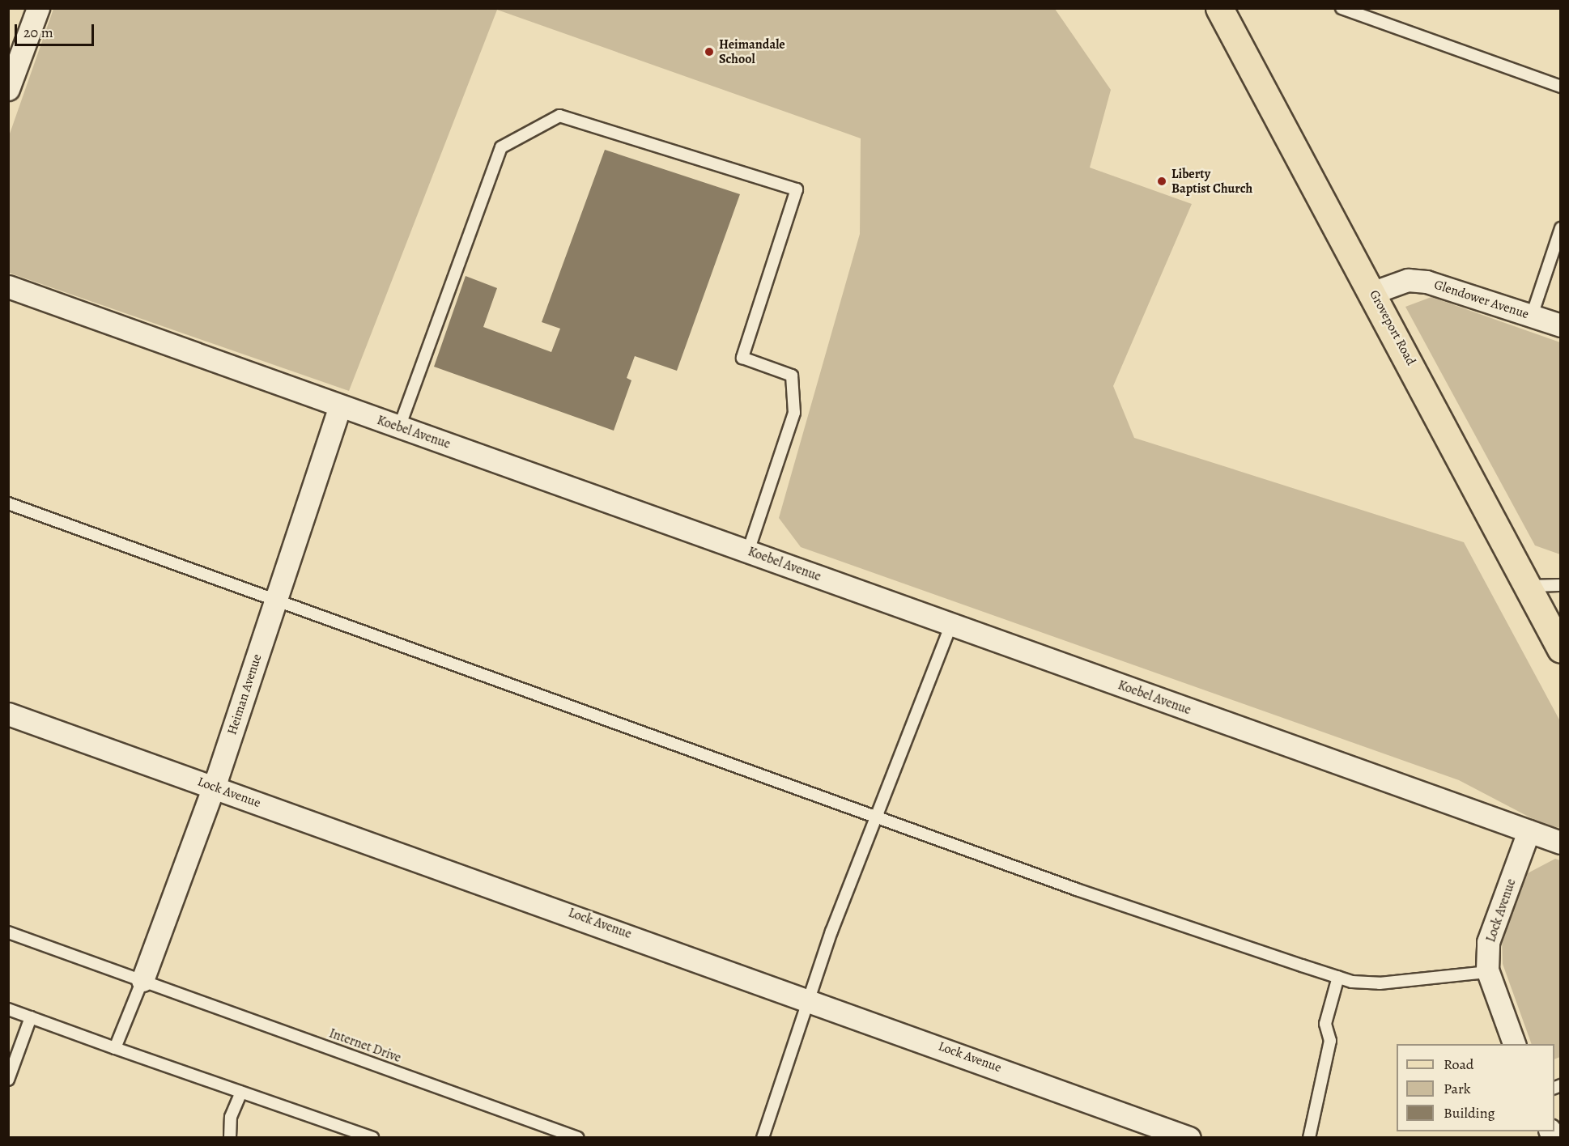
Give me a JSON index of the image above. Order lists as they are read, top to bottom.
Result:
{
  "streets": {
    "main road": ["Groveport Road"],
    "street": [
      "Glendower Avenue",
      "Koebel Avenue",
      "Heiman Avenue",
      "Lock Avenue"
    ],
    "lane": ["Internet Drive"]
  },
  "crossings": [
    ["Glendower Avenue", "Groveport Road"],
    ["Koebel Avenue", "Heiman Avenue"],
    ["Koebel Avenue", "Lock Avenue"],
    ["Heiman Avenue", "Lock Avenue"],
    ["Heiman Avenue", "Internet Drive"]
  ],
  "places": ["Heimandale School", "Liberty Baptist Church"],
  "legend": ["Road", "Park", "Building"],
  "scale_bar": "20 m"
}
